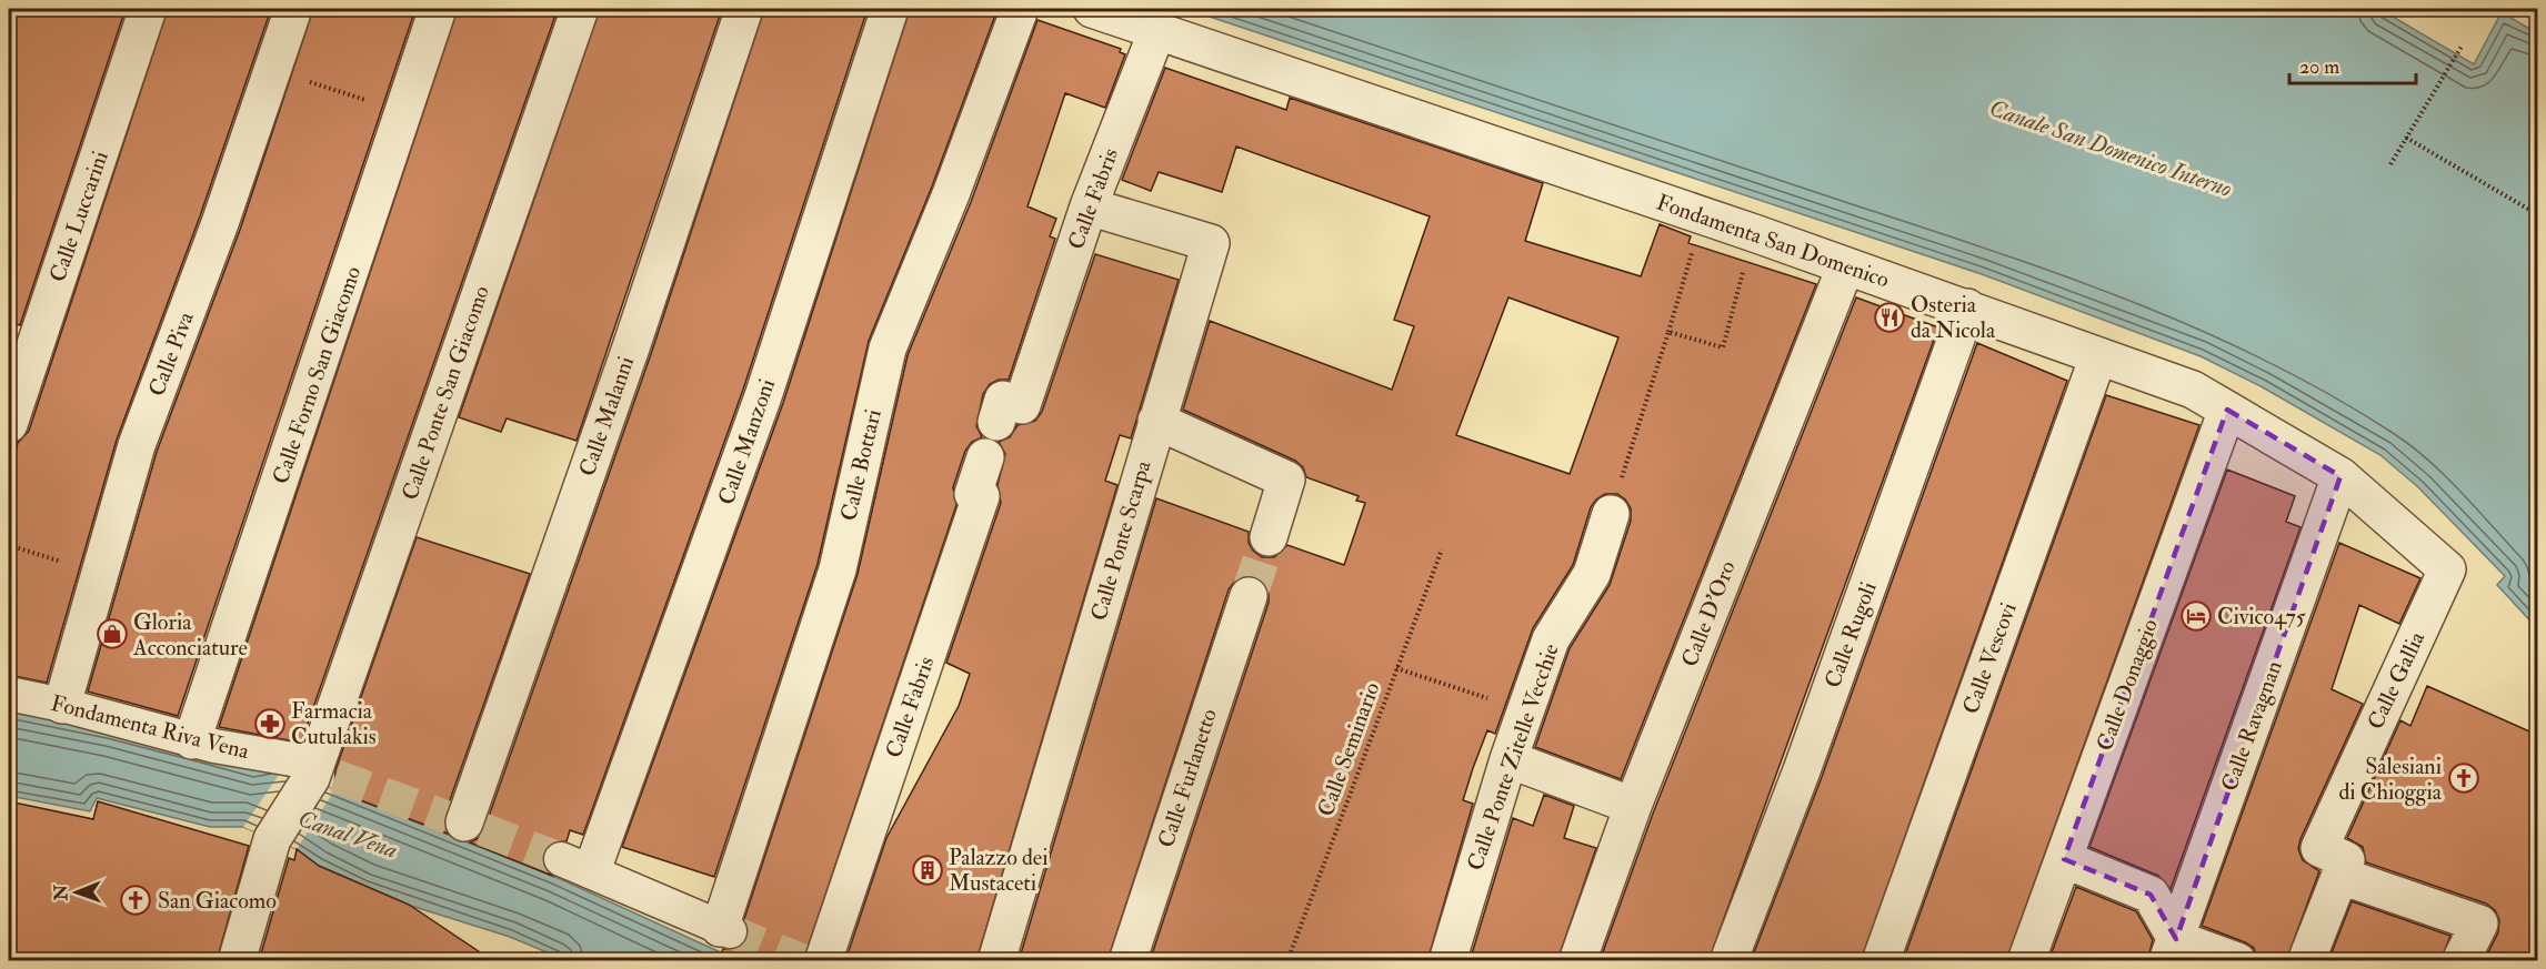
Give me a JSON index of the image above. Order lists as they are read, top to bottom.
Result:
{
  "streets": {
    "street": [
      "Calle Fabris",
      "Calle Luccarini",
      "Fondamenta San Domenico",
      "Calle Piva",
      "Calle Forno San Giacomo",
      "Calle Ponte San Giacomo",
      "Calle Malanni",
      "Calle Manzoni",
      "Calle Bottari",
      "Calle Ponte Scarpa",
      "Calle D'Oro",
      "Calle Rugoli",
      "Calle Vescovi",
      "Calle Gallia",
      "Calle Donaggio",
      "Calle Ravagnan",
      "Fondamenta Riva Vena",
      "Calle Ponte Zitelle Vecchie",
      "Calle Furlanetto"
    ],
    "path": ["Calle Seminario"]
  },
  "crossings": [
    ["Calle Fabris", "Fondamenta San Domenico"],
    ["Calle Fabris", "Calle Ponte Scarpa"],
    ["Fondamenta San Domenico", "Calle D'Oro"],
    ["Fondamenta San Domenico", "Calle Rugoli"],
    ["Fondamenta San Domenico", "Calle Vescovi"],
    ["Fondamenta San Domenico", "Calle Gallia"],
    ["Fondamenta San Domenico", "Calle Donaggio"],
    ["Fondamenta San Domenico", "Calle Ravagnan"],
    ["Calle Piva", "Fondamenta Riva Vena"],
    ["Calle Forno San Giacomo", "Fondamenta Riva Vena"],
    ["Calle Ponte San Giacomo", "Fondamenta Riva Vena"]
  ],
  "water": ["Canale San Domenico Interno", "Canal Vena"],
  "places": {
    "restaurant": ["Osteria da Nicola"],
    "hotel": ["Civico475"],
    "shop": ["Gloria Acconciature"],
    "pharmacy": ["Farmacia Cutulakis"],
    "church": ["Salesiani di Chioggia", "San Giacomo"],
    "building": ["Palazzo dei Mustaceti"]
  },
  "scale_bar": "20 m",
  "north": "left"
}
